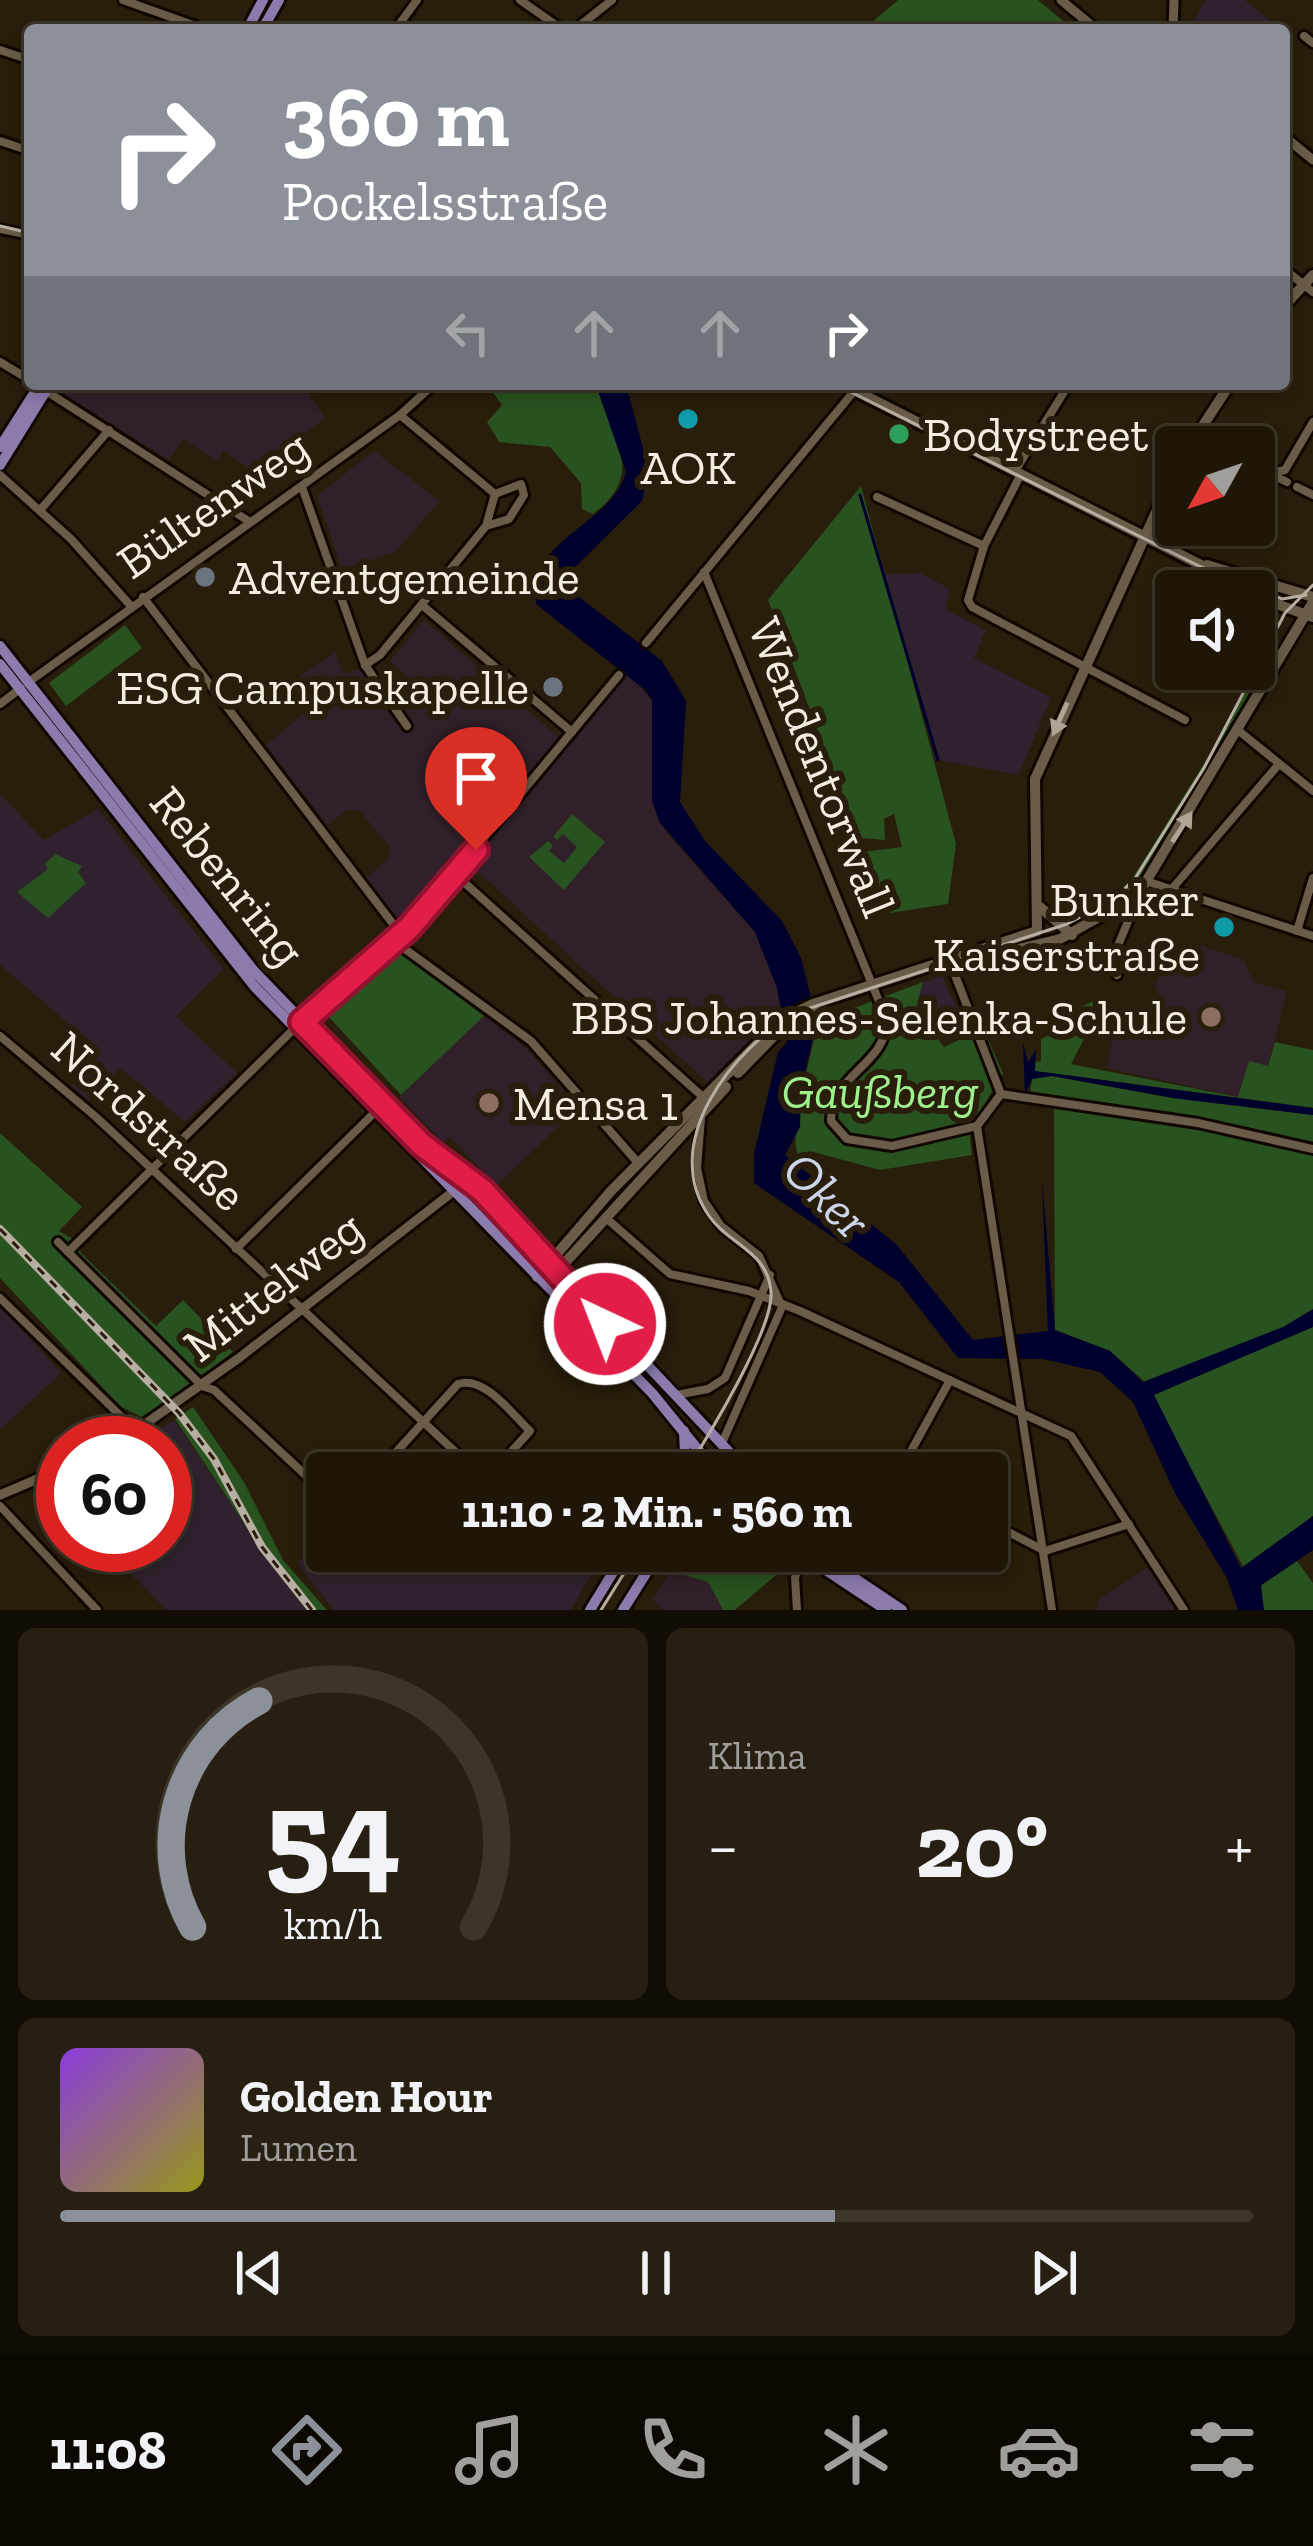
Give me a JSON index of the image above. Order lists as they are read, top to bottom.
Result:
{
  "streets": {
    "main road": ["Rebenring"],
    "street": [
      "Bültenweg",
      "Wendentorwall",
      "Nordstraße",
      "Mittelweg"
    ]
  },
  "crossings": [
    ["Bültenweg", "Rebenring"],
    ["Rebenring", "Mittelweg"],
    ["Nordstraße", "Mittelweg"]
  ],
  "water": ["Oker"],
  "parks": ["Gaußberg"],
  "places": [
    "AOK",
    "Bodystreet",
    "Adventgemeinde",
    "ESG Campuskapelle",
    "Bunker Kaiserstraße",
    "BBS Johannes-Selenka-Schule",
    "Mensa 1"
  ],
  "north": "bottom left",
  "page": {
    "turn": ["360 m", "Pockelsstraße"],
    "limit": "60",
    "trip": "11:10 · 2 Min. · 560 m",
    "tile": "Klima",
    "heat": ["−", "20°", "+"],
    "song": ["Golden Hour", "Lumen"],
    "tabs": "11:08",
    "gauge": ["54", "km/h"]
  }
}
